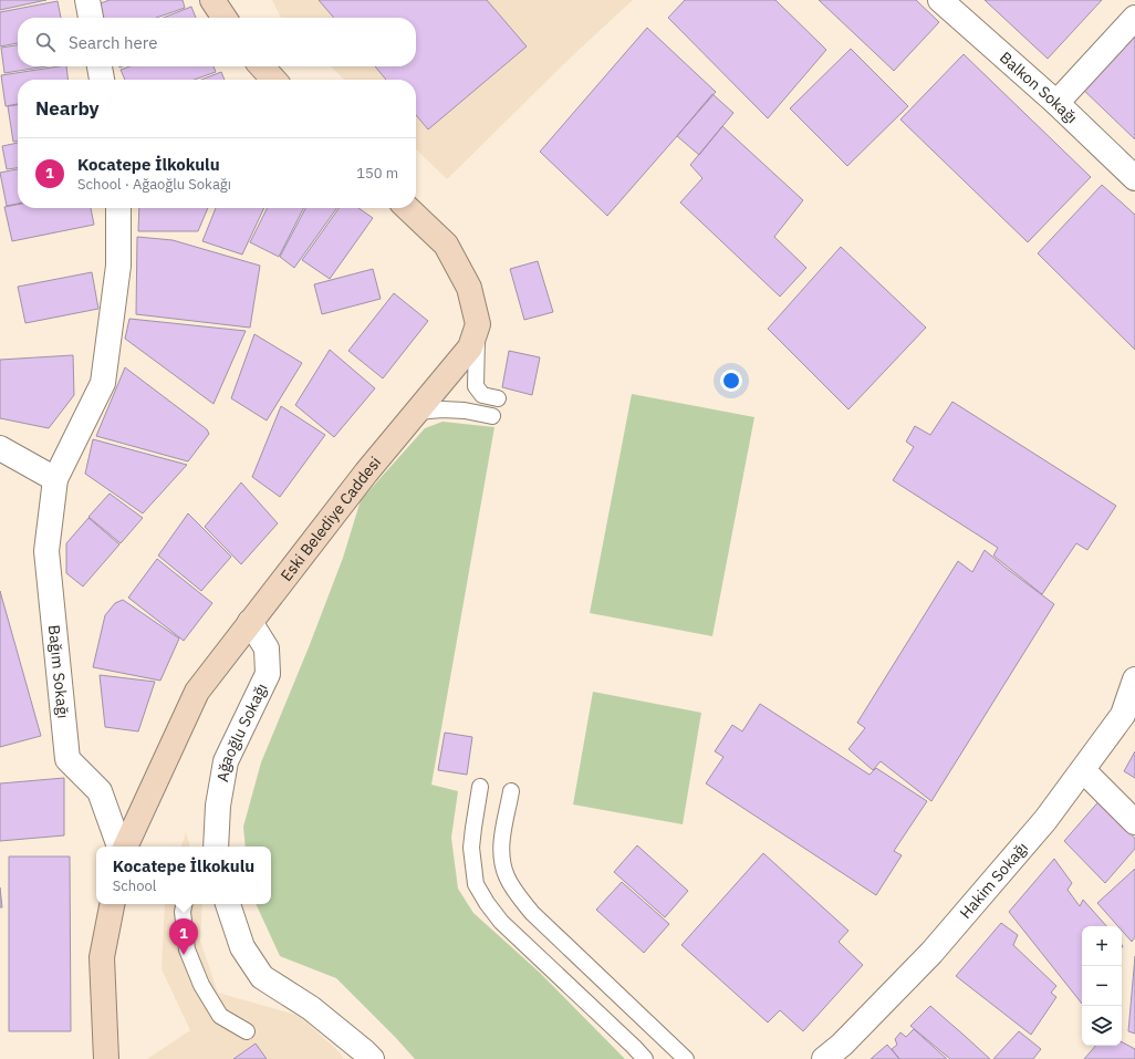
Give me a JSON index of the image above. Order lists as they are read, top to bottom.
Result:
{
  "streets": {
    "street": [
      "Balkon Sokağı",
      "Eski Belediye Caddesi",
      "Bağım Sokağı",
      "Ağaoğlu Sokağı",
      "Hakim Sokağı"
    ]
  },
  "crossings": [
    ["Eski Belediye Caddesi", "Ağaoğlu Sokağı"]
  ],
  "page": {
    "search": "Search here",
    "heading": "Nearby",
    "list": [
      {
        "mark": "1",
        "name": "Kocatepe İlkokulu",
        "note": "School · Ağaoğlu Sokağı",
        "value": "150 m"
      }
    ],
    "popup": ["Kocatepe İlkokulu", "School"],
    "pins": "1",
    "map_buttons": ["+", "−"]
  }
}
